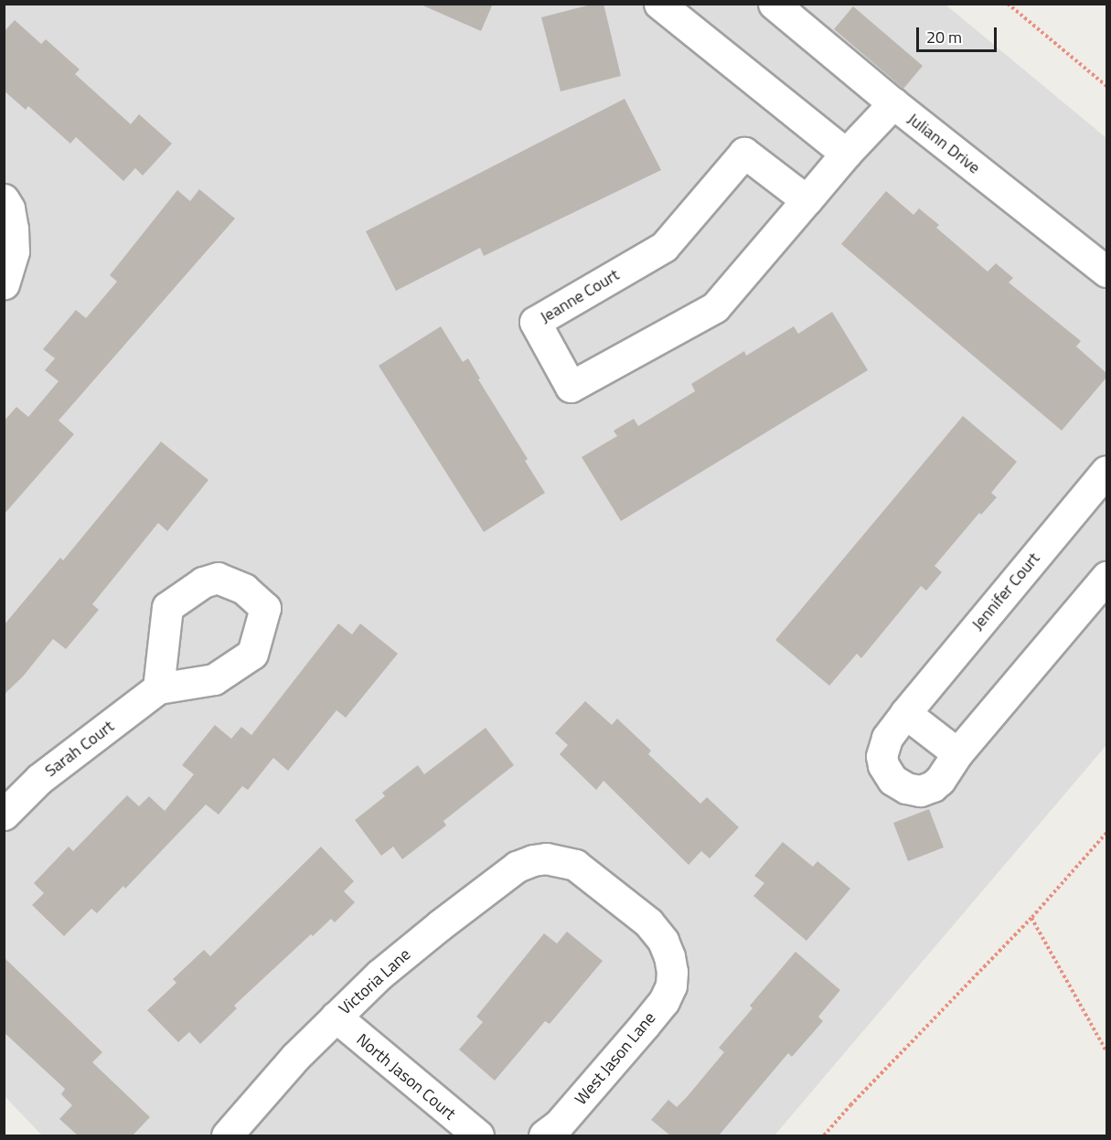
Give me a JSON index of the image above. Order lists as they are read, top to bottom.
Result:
{
  "streets": {
    "street": [
      "Juliann Drive",
      "Jeanne Court",
      "Jennifer Court",
      "Sarah Court",
      "Victoria Lane",
      "West Jason Lane",
      "North Jason Court"
    ]
  },
  "crossings": [
    ["Juliann Drive", "Jeanne Court"],
    ["Victoria Lane", "West Jason Lane"],
    ["Victoria Lane", "North Jason Court"]
  ],
  "scale_bar": "20 m"
}
